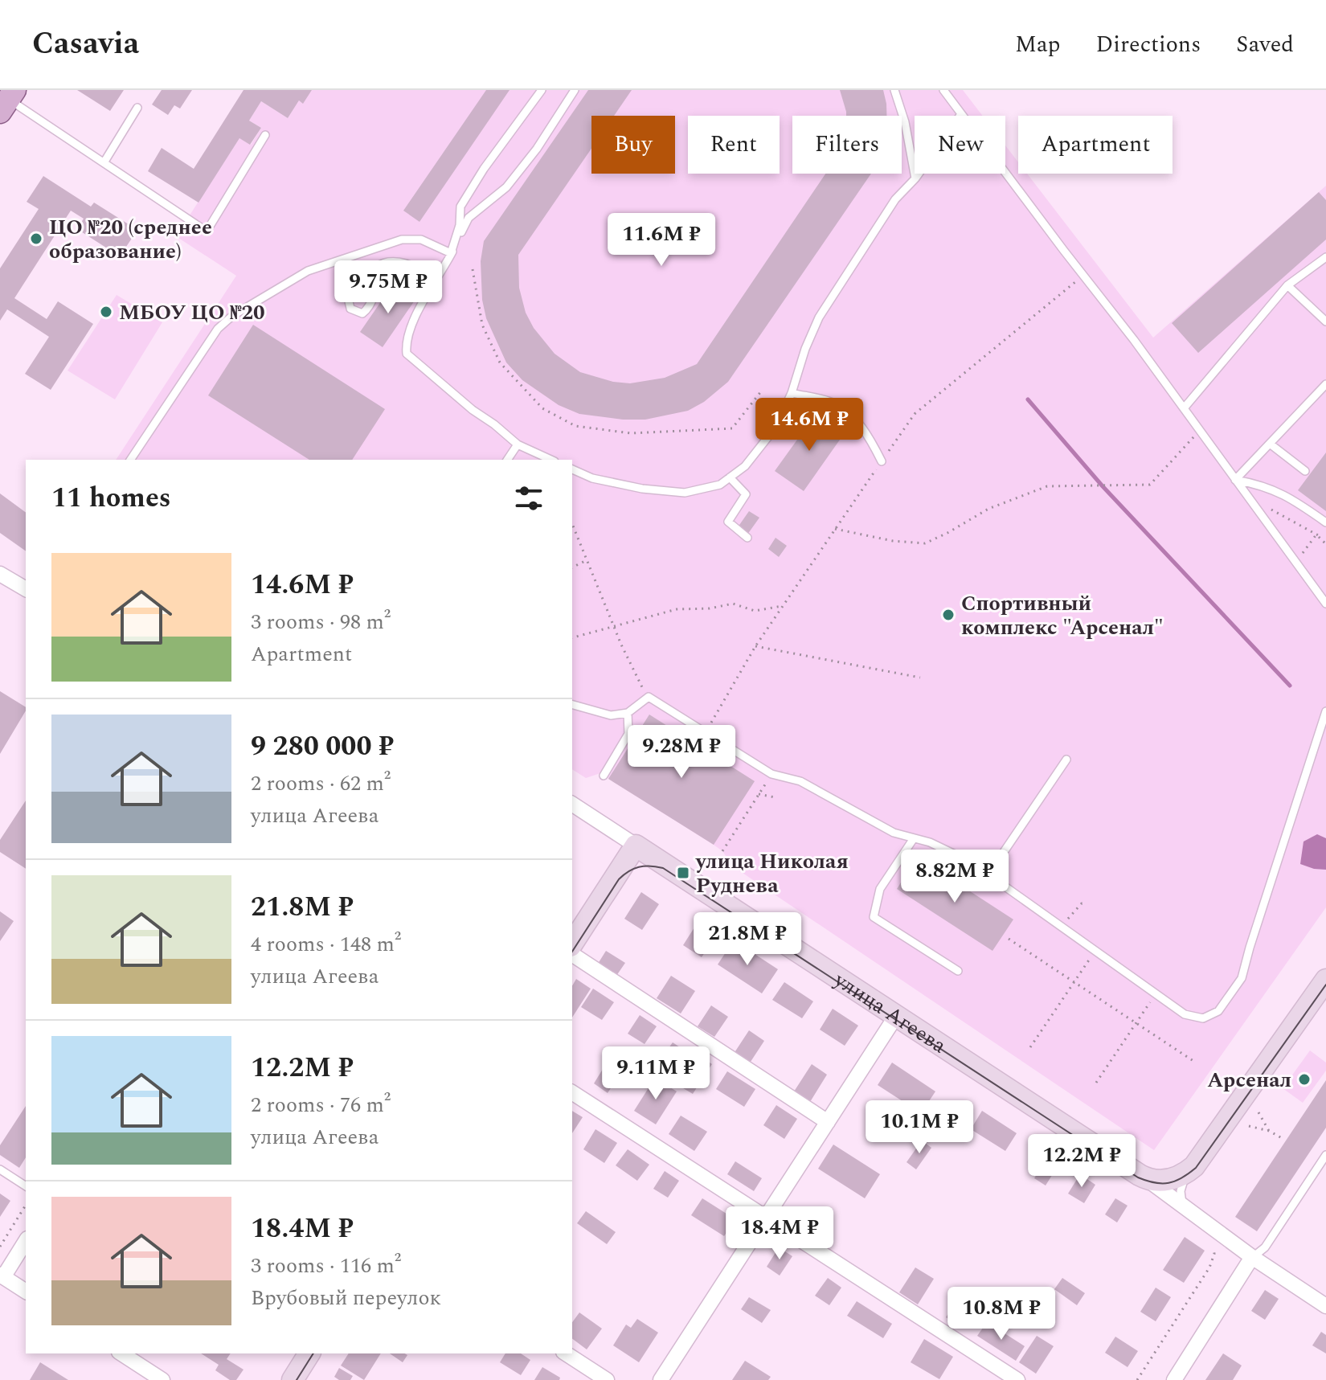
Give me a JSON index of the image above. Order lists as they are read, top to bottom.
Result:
{
  "streets": {
    "street": ["улица Агеева"]
  },
  "places": {
    "other": [
      "ЦО №20 (среднее образование)",
      "МБОУ ЦО №20",
      "Спортивный комплекс \"Арсенал\"",
      "Арсенал"
    ],
    "transit": ["улица Николая Руднева"]
  },
  "page": {
    "header": "Casavia",
    "nav": ["Map", "Directions", "Saved"],
    "chip": [
      "Buy",
      "Rent",
      "Filters",
      "New",
      "Apartment"
    ],
    "price": [
      "11.6M ₽",
      "9.75M ₽",
      "14.6M ₽",
      "9.28M ₽",
      "8.82M ₽",
      "21.8M ₽",
      "9.11M ₽",
      "10.1M ₽",
      "12.2M ₽",
      "18.4M ₽",
      "10.8M ₽"
    ],
    "heading": "11 homes",
    "list": [
      {
        "name": "14.6M ₽",
        "note": "3 rooms · 98 m² · Apartment"
      },
      {
        "name": "9 280 000 ₽",
        "note": "2 rooms · 62 m² · улица Агеева"
      },
      {
        "name": "21.8M ₽",
        "note": "4 rooms · 148 m² · улица Агеева"
      },
      {
        "name": "12.2M ₽",
        "note": "2 rooms · 76 m² · улица Агеева"
      },
      {
        "name": "18.4M ₽",
        "note": "3 rooms · 116 m² · Врубовый переулок"
      }
    ]
  }
}
